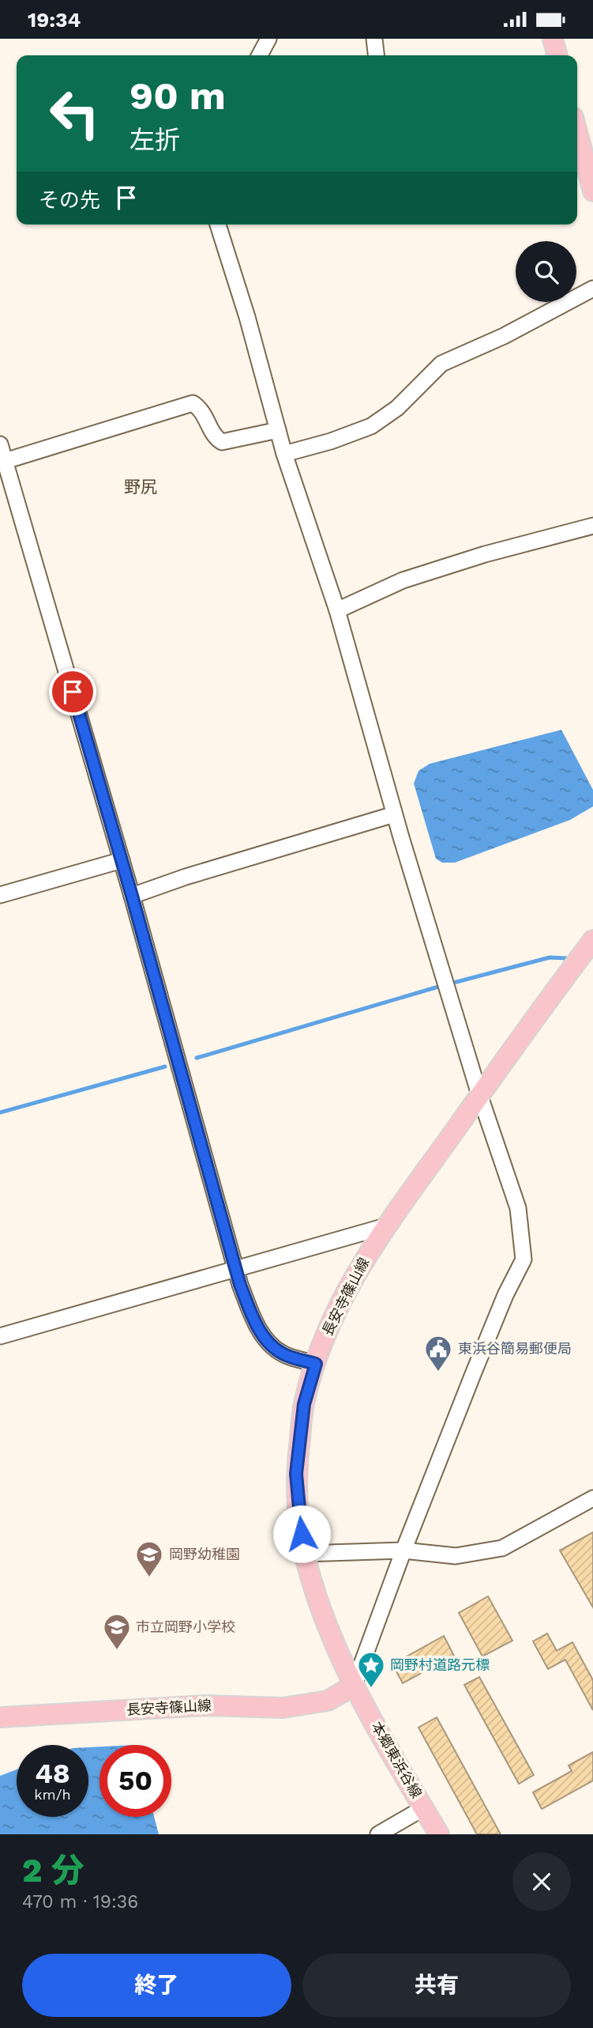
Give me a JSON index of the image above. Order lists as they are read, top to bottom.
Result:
{
  "streets": {
    "main road": ["長安寺篠山線", "本郷東浜谷線"]
  },
  "crossings": [
    ["長安寺篠山線", "本郷東浜谷線"]
  ],
  "districts": ["野尻"],
  "places": {
    "public building": ["東浜谷簡易郵便局"],
    "school or university": ["岡野幼稚園", "市立岡野小学校"],
    "place": ["岡野村道路元標"]
  },
  "page": {
    "status": "19:34",
    "turn": ["90 m", "左折"],
    "then": "その先",
    "speed": "48 km/h",
    "limit": "50",
    "heading": ["2 分", "470 m · 19:36"],
    "buttons": ["終了", "共有"]
  }
}
